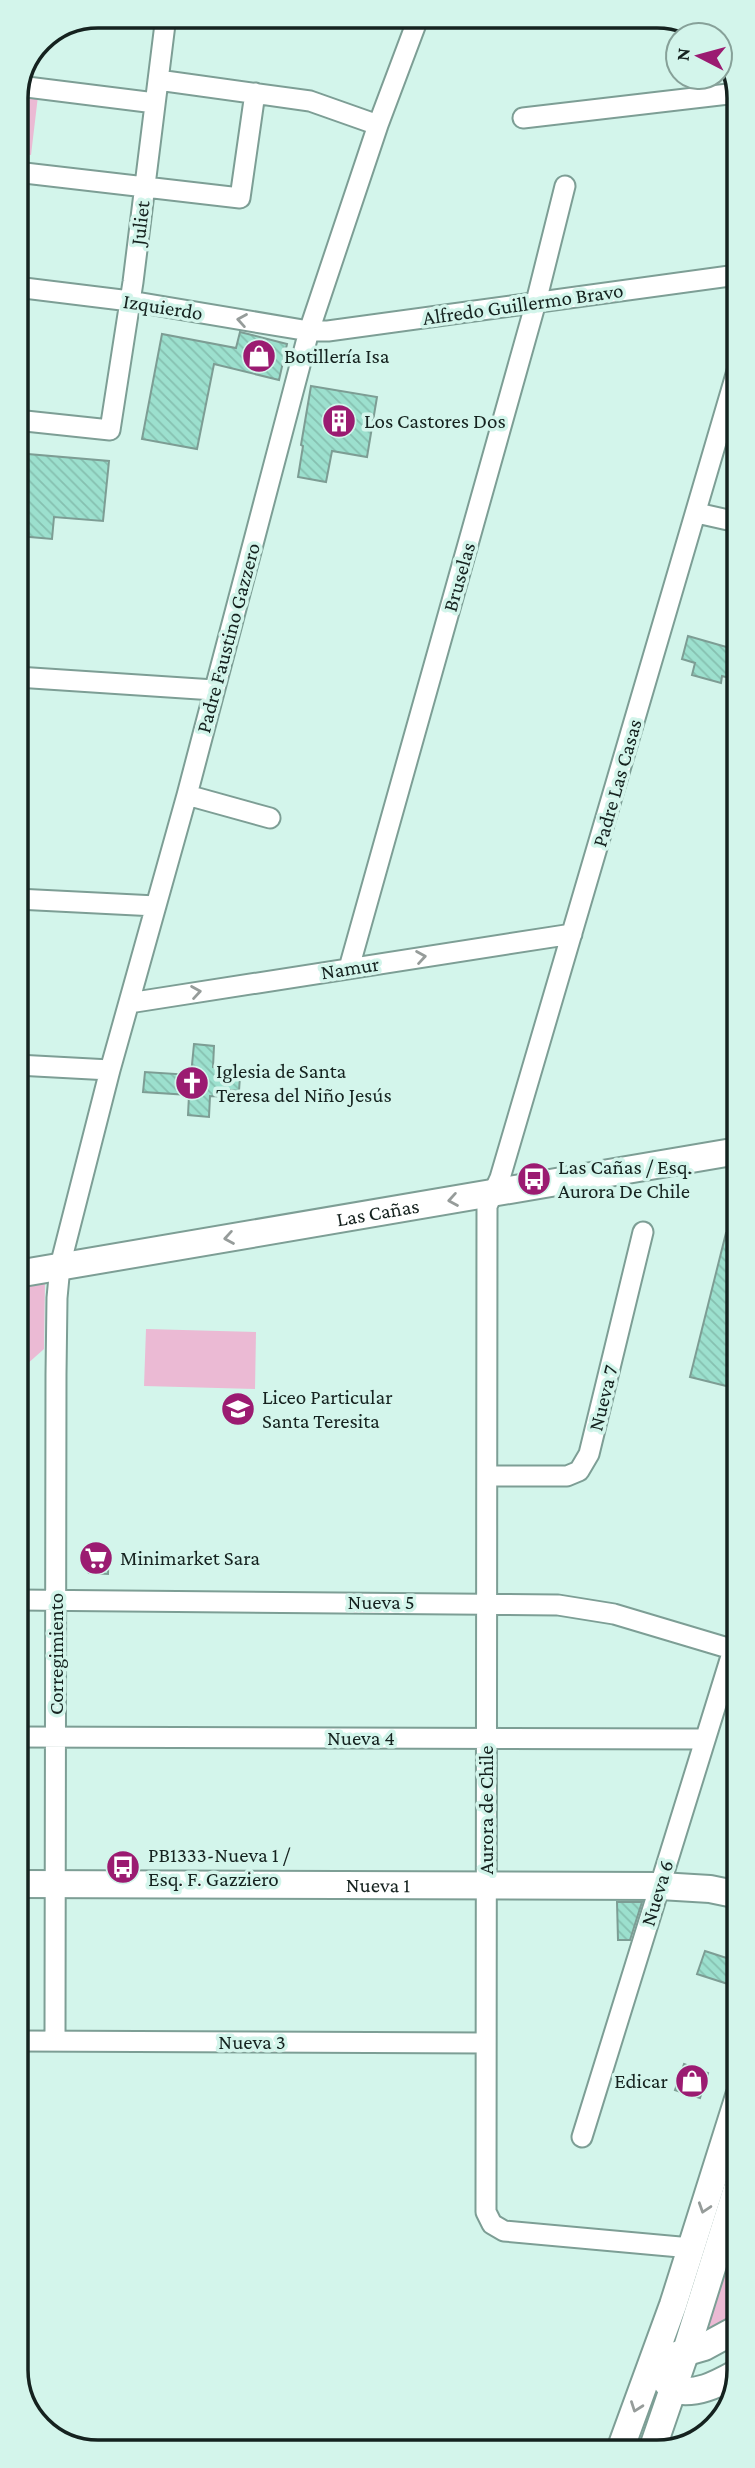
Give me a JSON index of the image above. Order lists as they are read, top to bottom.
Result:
{
  "streets": {
    "street": [
      "Juliet",
      "Alfredo Guillermo Bravo",
      "Izquierdo",
      "Bruselas",
      "Padre Faustino Gazzero",
      "Padre Las Casas",
      "Namur",
      "Las Cañas",
      "Nueva 7",
      "Nueva 5",
      "Corregimiento",
      "Nueva 4",
      "Aurora de Chile",
      "Nueva 1",
      "Nueva 6",
      "Nueva 3"
    ]
  },
  "crossings": [
    ["Juliet", "Izquierdo"],
    ["Alfredo Guillermo Bravo", "Izquierdo"],
    ["Alfredo Guillermo Bravo", "Bruselas"],
    ["Alfredo Guillermo Bravo", "Padre Faustino Gazzero"],
    ["Izquierdo", "Padre Faustino Gazzero"],
    ["Bruselas", "Namur"],
    ["Padre Faustino Gazzero", "Namur"],
    ["Padre Faustino Gazzero", "Las Cañas"],
    ["Padre Faustino Gazzero", "Corregimiento"],
    ["Padre Las Casas", "Namur"],
    ["Padre Las Casas", "Las Cañas"],
    ["Padre Las Casas", "Aurora de Chile"],
    ["Las Cañas", "Corregimiento"],
    ["Las Cañas", "Aurora de Chile"],
    ["Nueva 7", "Aurora de Chile"],
    ["Nueva 5", "Corregimiento"],
    ["Nueva 5", "Aurora de Chile"],
    ["Corregimiento", "Nueva 4"],
    ["Corregimiento", "Nueva 1"],
    ["Corregimiento", "Nueva 3"],
    ["Nueva 4", "Aurora de Chile"],
    ["Nueva 4", "Nueva 6"],
    ["Aurora de Chile", "Nueva 1"],
    ["Aurora de Chile", "Nueva 3"],
    ["Nueva 1", "Nueva 6"]
  ],
  "one_way": ["Izquierdo", "Namur", "Las Cañas"],
  "places": {
    "shop": ["Botillería Isa", "Edicar"],
    "building": ["Los Castores Dos"],
    "church": ["Iglesia de Santa Teresa del Niño Jesús"],
    "bus stop": ["Las Cañas / Esq. Aurora De Chile", "PB1333-Nueva 1 / Esq. F. Gazziero"],
    "school or university": ["Liceo Particular Santa Teresita"],
    "supermarket": ["Minimarket Sara"]
  },
  "north": "left"
}
